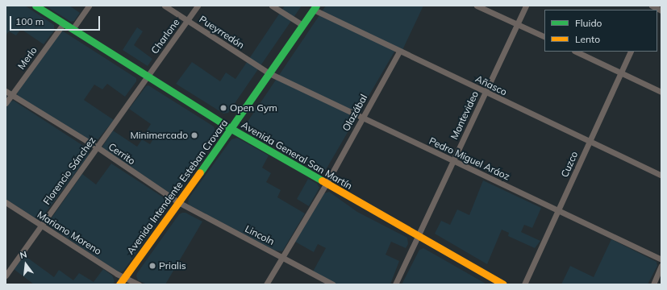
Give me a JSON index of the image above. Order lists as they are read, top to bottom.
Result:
{
  "streets": {
    "main road": ["Avenida General San Martín", "Avenida Intendente Esteban Crovara"],
    "street": [
      "Pueyrredón",
      "Charlone",
      "Merlo",
      "Añasco",
      "Olazábal",
      "Montevideo",
      "Cerrito",
      "Pedro Miguel Aráoz",
      "Cuzco",
      "Florencio Sánchez",
      "Mariano Moreno",
      "Lincoln"
    ]
  },
  "crossings": [
    ["Pueyrredón", "Charlone"],
    ["Pueyrredón", "Pedro Miguel Aráoz"],
    ["Pueyrredón", "Avenida Intendente Esteban Crovara"],
    ["Charlone", "Avenida General San Martín"],
    ["Charlone", "Florencio Sánchez"],
    ["Merlo", "Cerrito"],
    ["Merlo", "Avenida General San Martín"],
    ["Añasco", "Olazábal"],
    ["Añasco", "Montevideo"],
    ["Añasco", "Cuzco"],
    ["Añasco", "Avenida Intendente Esteban Crovara"],
    ["Olazábal", "Avenida General San Martín"],
    ["Olazábal", "Pedro Miguel Aráoz"],
    ["Olazábal", "Lincoln"],
    ["Montevideo", "Avenida General San Martín"],
    ["Montevideo", "Pedro Miguel Aráoz"],
    ["Cerrito", "Florencio Sánchez"],
    ["Cerrito", "Avenida Intendente Esteban Crovara"],
    ["Cerrito", "Lincoln"],
    ["Avenida General San Martín", "Florencio Sánchez"],
    ["Avenida General San Martín", "Avenida Intendente Esteban Crovara"],
    ["Pedro Miguel Aráoz", "Cuzco"],
    ["Pedro Miguel Aráoz", "Avenida Intendente Esteban Crovara"],
    ["Florencio Sánchez", "Mariano Moreno"],
    ["Avenida Intendente Esteban Crovara", "Mariano Moreno"],
    ["Avenida Intendente Esteban Crovara", "Lincoln"]
  ],
  "places": ["Open Gym", "Minimercado", "Prialis"],
  "legend": ["Fluido", "Lento"],
  "scale_bar": "100 m",
  "north": "top"
}
